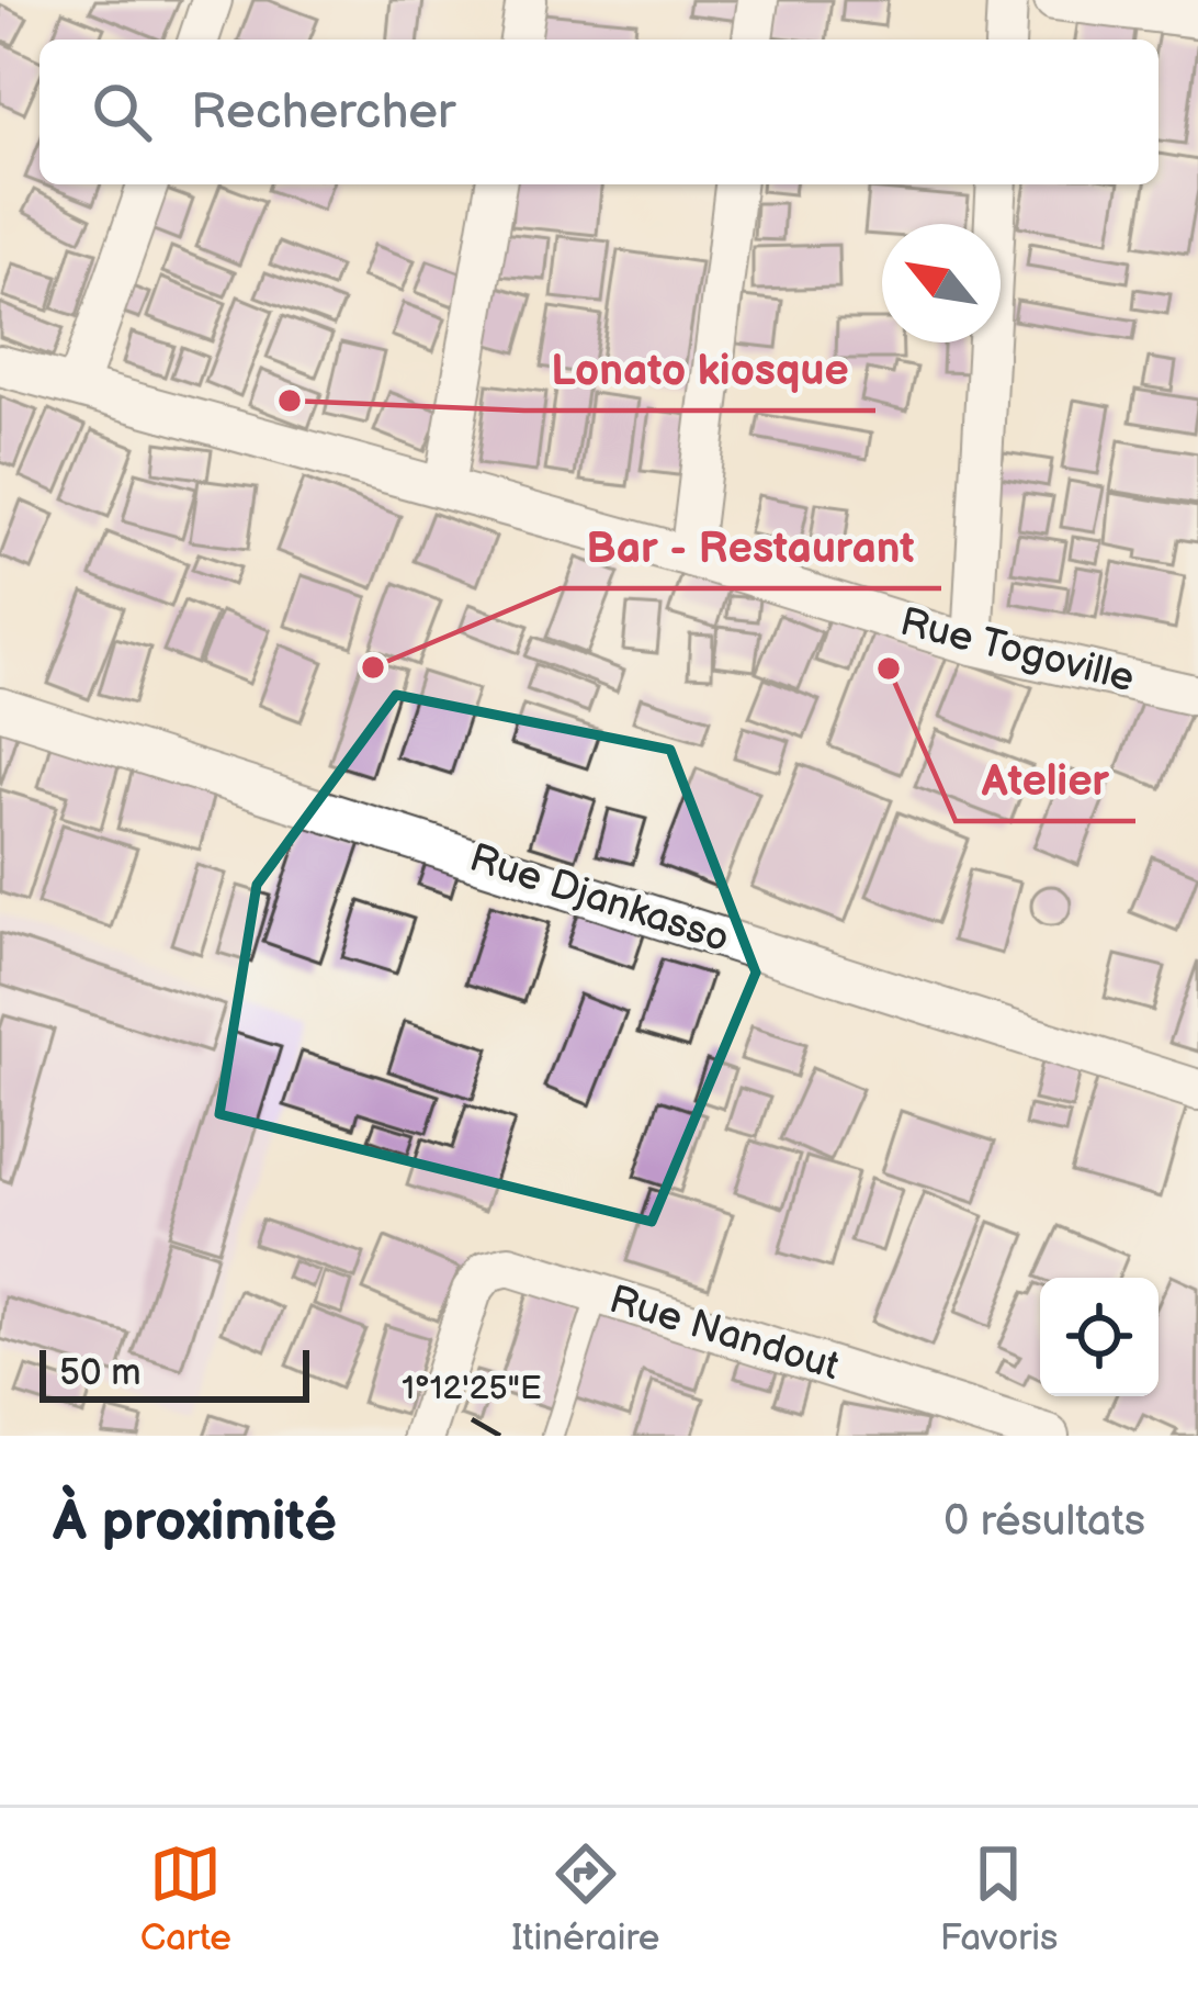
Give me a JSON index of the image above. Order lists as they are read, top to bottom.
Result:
{
  "streets": {
    "street": ["Rue Togoville", "Rue Djankasso", "Rue Nandout"]
  },
  "places": ["Lonato kiosque", "Bar - Restaurant", "Atelier"],
  "scale_bar": "50 m",
  "north": "top left",
  "page": {
    "search": "Rechercher",
    "scale": "50 m",
    "heading": ["À proximité", "0 résultats"],
    "nav": ["Carte", "Itinéraire", "Favoris"]
  },
  "coordinates": ["1°12'25\"E"]
}
